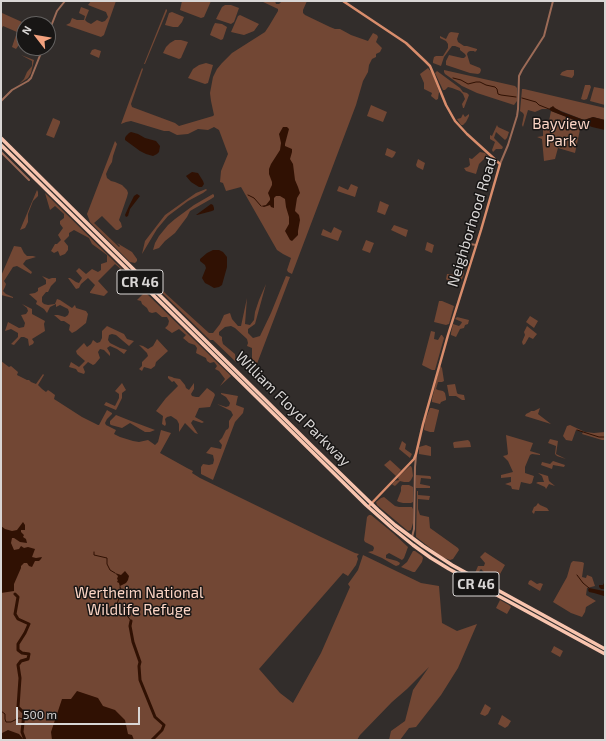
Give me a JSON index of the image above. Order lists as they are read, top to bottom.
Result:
{
  "streets": {
    "highway": ["CR 46", "William Floyd Parkway"],
    "main road": ["Neighborhood Road"]
  },
  "crossings": [
    ["Neighborhood Road", "William Floyd Parkway"]
  ],
  "parks": ["Bayview Park", "Wertheim National Wildlife Refuge"],
  "scale_bar": "500 m",
  "north": "top left"
}
